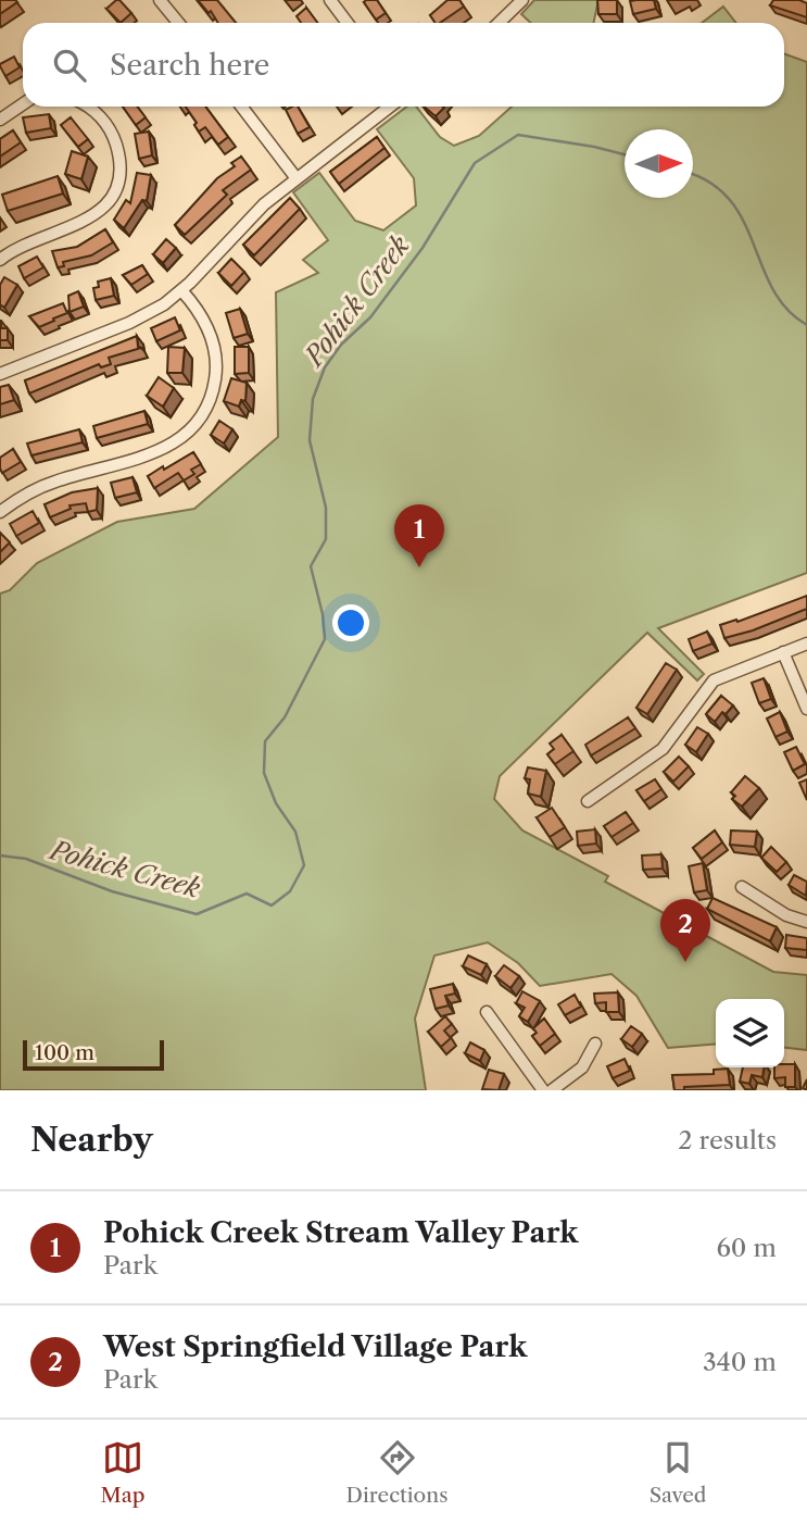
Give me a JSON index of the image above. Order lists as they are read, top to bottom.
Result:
{
  "water": ["Pohick Creek"],
  "scale_bar": "100 m",
  "north": "right",
  "page": {
    "search": "Search here",
    "pins": ["1", "2"],
    "scale": "100 m",
    "heading": ["Nearby", "2 results"],
    "list": [
      {
        "mark": "1",
        "name": "Pohick Creek Stream Valley Park",
        "note": "Park",
        "value": "60 m"
      },
      {
        "mark": "2",
        "name": "West Springfield Village Park",
        "note": "Park",
        "value": "340 m"
      }
    ],
    "nav": ["Map", "Directions", "Saved"]
  }
}
